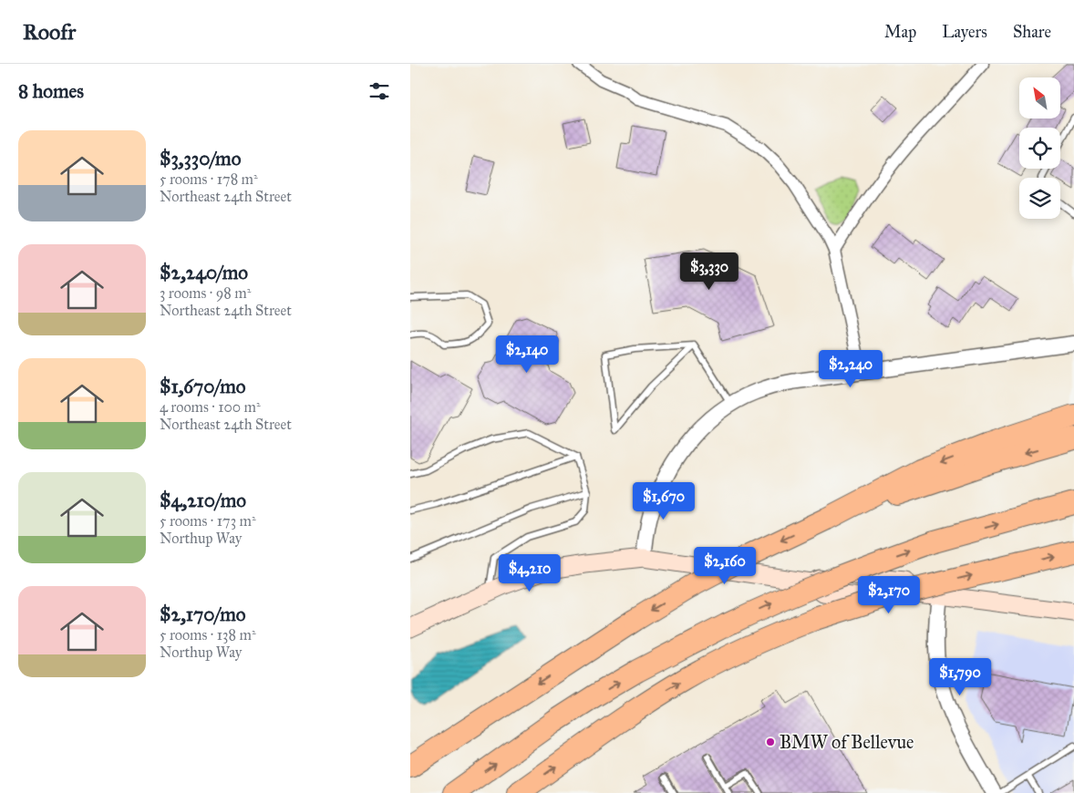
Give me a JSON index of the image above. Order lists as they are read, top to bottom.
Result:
{
  "places": ["BMW of Bellevue"],
  "north": "top left",
  "page": {
    "header": "Roofr",
    "nav": ["Map", "Layers", "Share"],
    "heading": "8 homes",
    "list": [
      {
        "name": "$3,330/mo",
        "note": "5 rooms · 178 m² · Northeast 24th Street"
      },
      {
        "name": "$2,240/mo",
        "note": "3 rooms · 98 m² · Northeast 24th Street"
      },
      {
        "name": "$1,670/mo",
        "note": "4 rooms · 100 m² · Northeast 24th Street"
      },
      {
        "name": "$4,210/mo",
        "note": "5 rooms · 173 m² · Northup Way"
      },
      {
        "name": "$2,170/mo",
        "note": "5 rooms · 138 m² · Northup Way"
      }
    ],
    "price": [
      "$3,330",
      "$2,140",
      "$2,240",
      "$1,670",
      "$2,160",
      "$4,210",
      "$2,170",
      "$1,790"
    ]
  }
}
